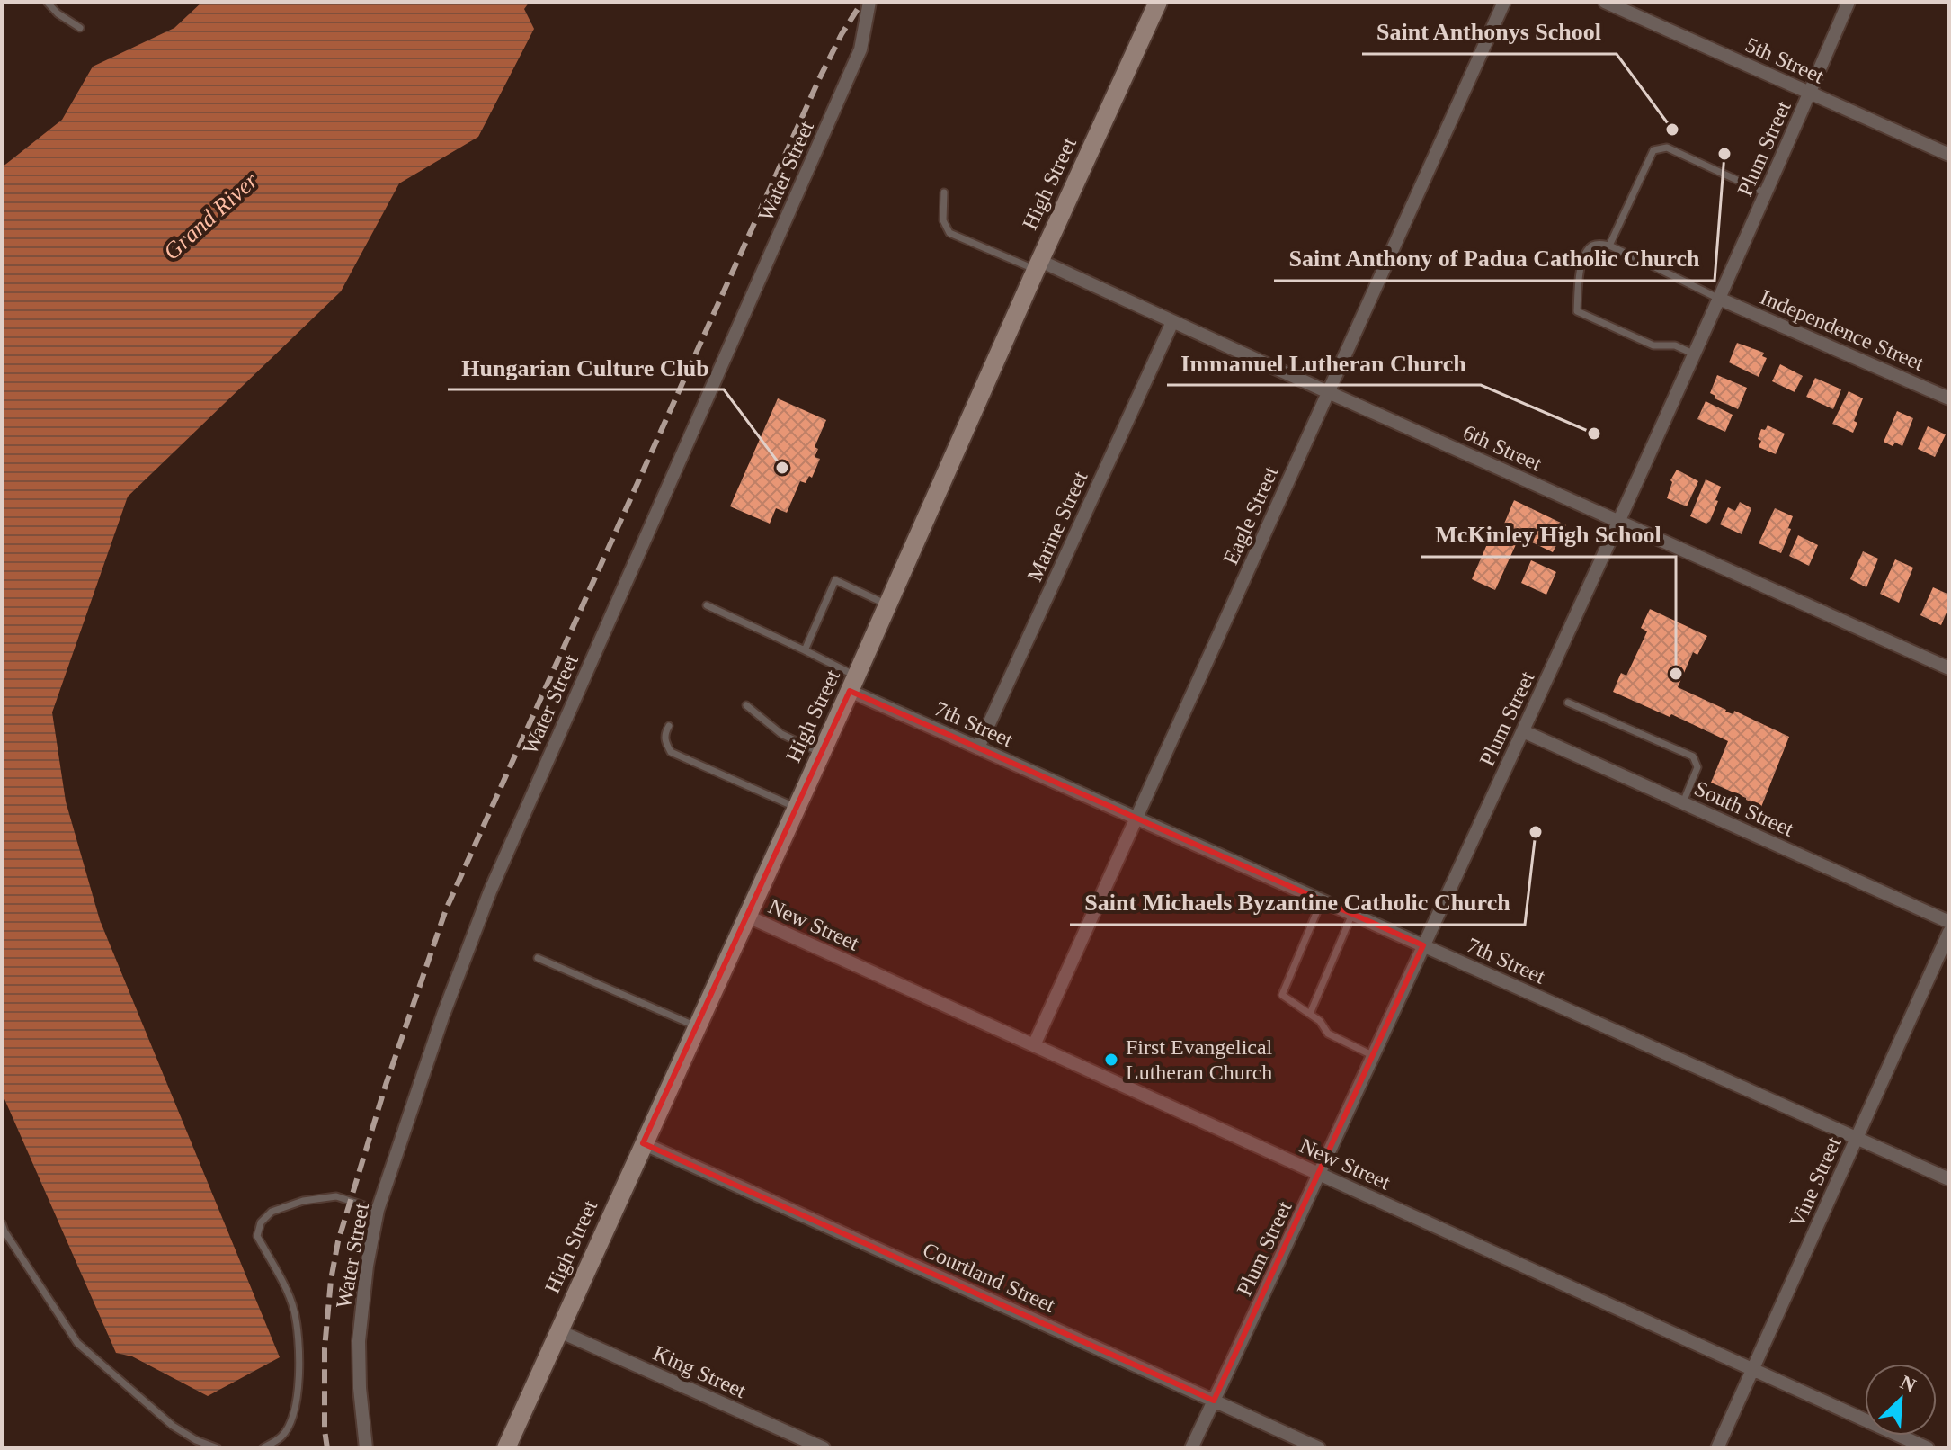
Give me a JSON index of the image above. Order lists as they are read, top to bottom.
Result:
{
  "streets": {
    "street": [
      "5th Street",
      "Plum Street",
      "Water Street",
      "High Street",
      "Independence Street",
      "6th Street",
      "Eagle Street",
      "Marine Street",
      "7th Street",
      "South Street",
      "New Street",
      "Vine Street",
      "Courtland Street",
      "King Street"
    ]
  },
  "crossings": [
    ["5th Street", "Plum Street"],
    ["Plum Street", "Independence Street"],
    ["Plum Street", "6th Street"],
    ["Plum Street", "7th Street"],
    ["Plum Street", "South Street"],
    ["Plum Street", "New Street"],
    ["Plum Street", "Courtland Street"],
    ["High Street", "6th Street"],
    ["High Street", "7th Street"],
    ["High Street", "New Street"],
    ["High Street", "Courtland Street"],
    ["High Street", "King Street"],
    ["6th Street", "Eagle Street"],
    ["6th Street", "Marine Street"],
    ["Eagle Street", "7th Street"],
    ["Eagle Street", "New Street"],
    ["Marine Street", "7th Street"],
    ["7th Street", "Vine Street"],
    ["New Street", "Vine Street"]
  ],
  "water": ["Grand River"],
  "places": [
    "Saint Anthonys School",
    "Saint Anthony of Padua Catholic Church",
    "Immanuel Lutheran Church",
    "Hungarian Culture Club",
    "McKinley High School",
    "Saint Michaels Byzantine Catholic Church",
    "First Evangelical Lutheran Church"
  ],
  "north": "top right"
}
